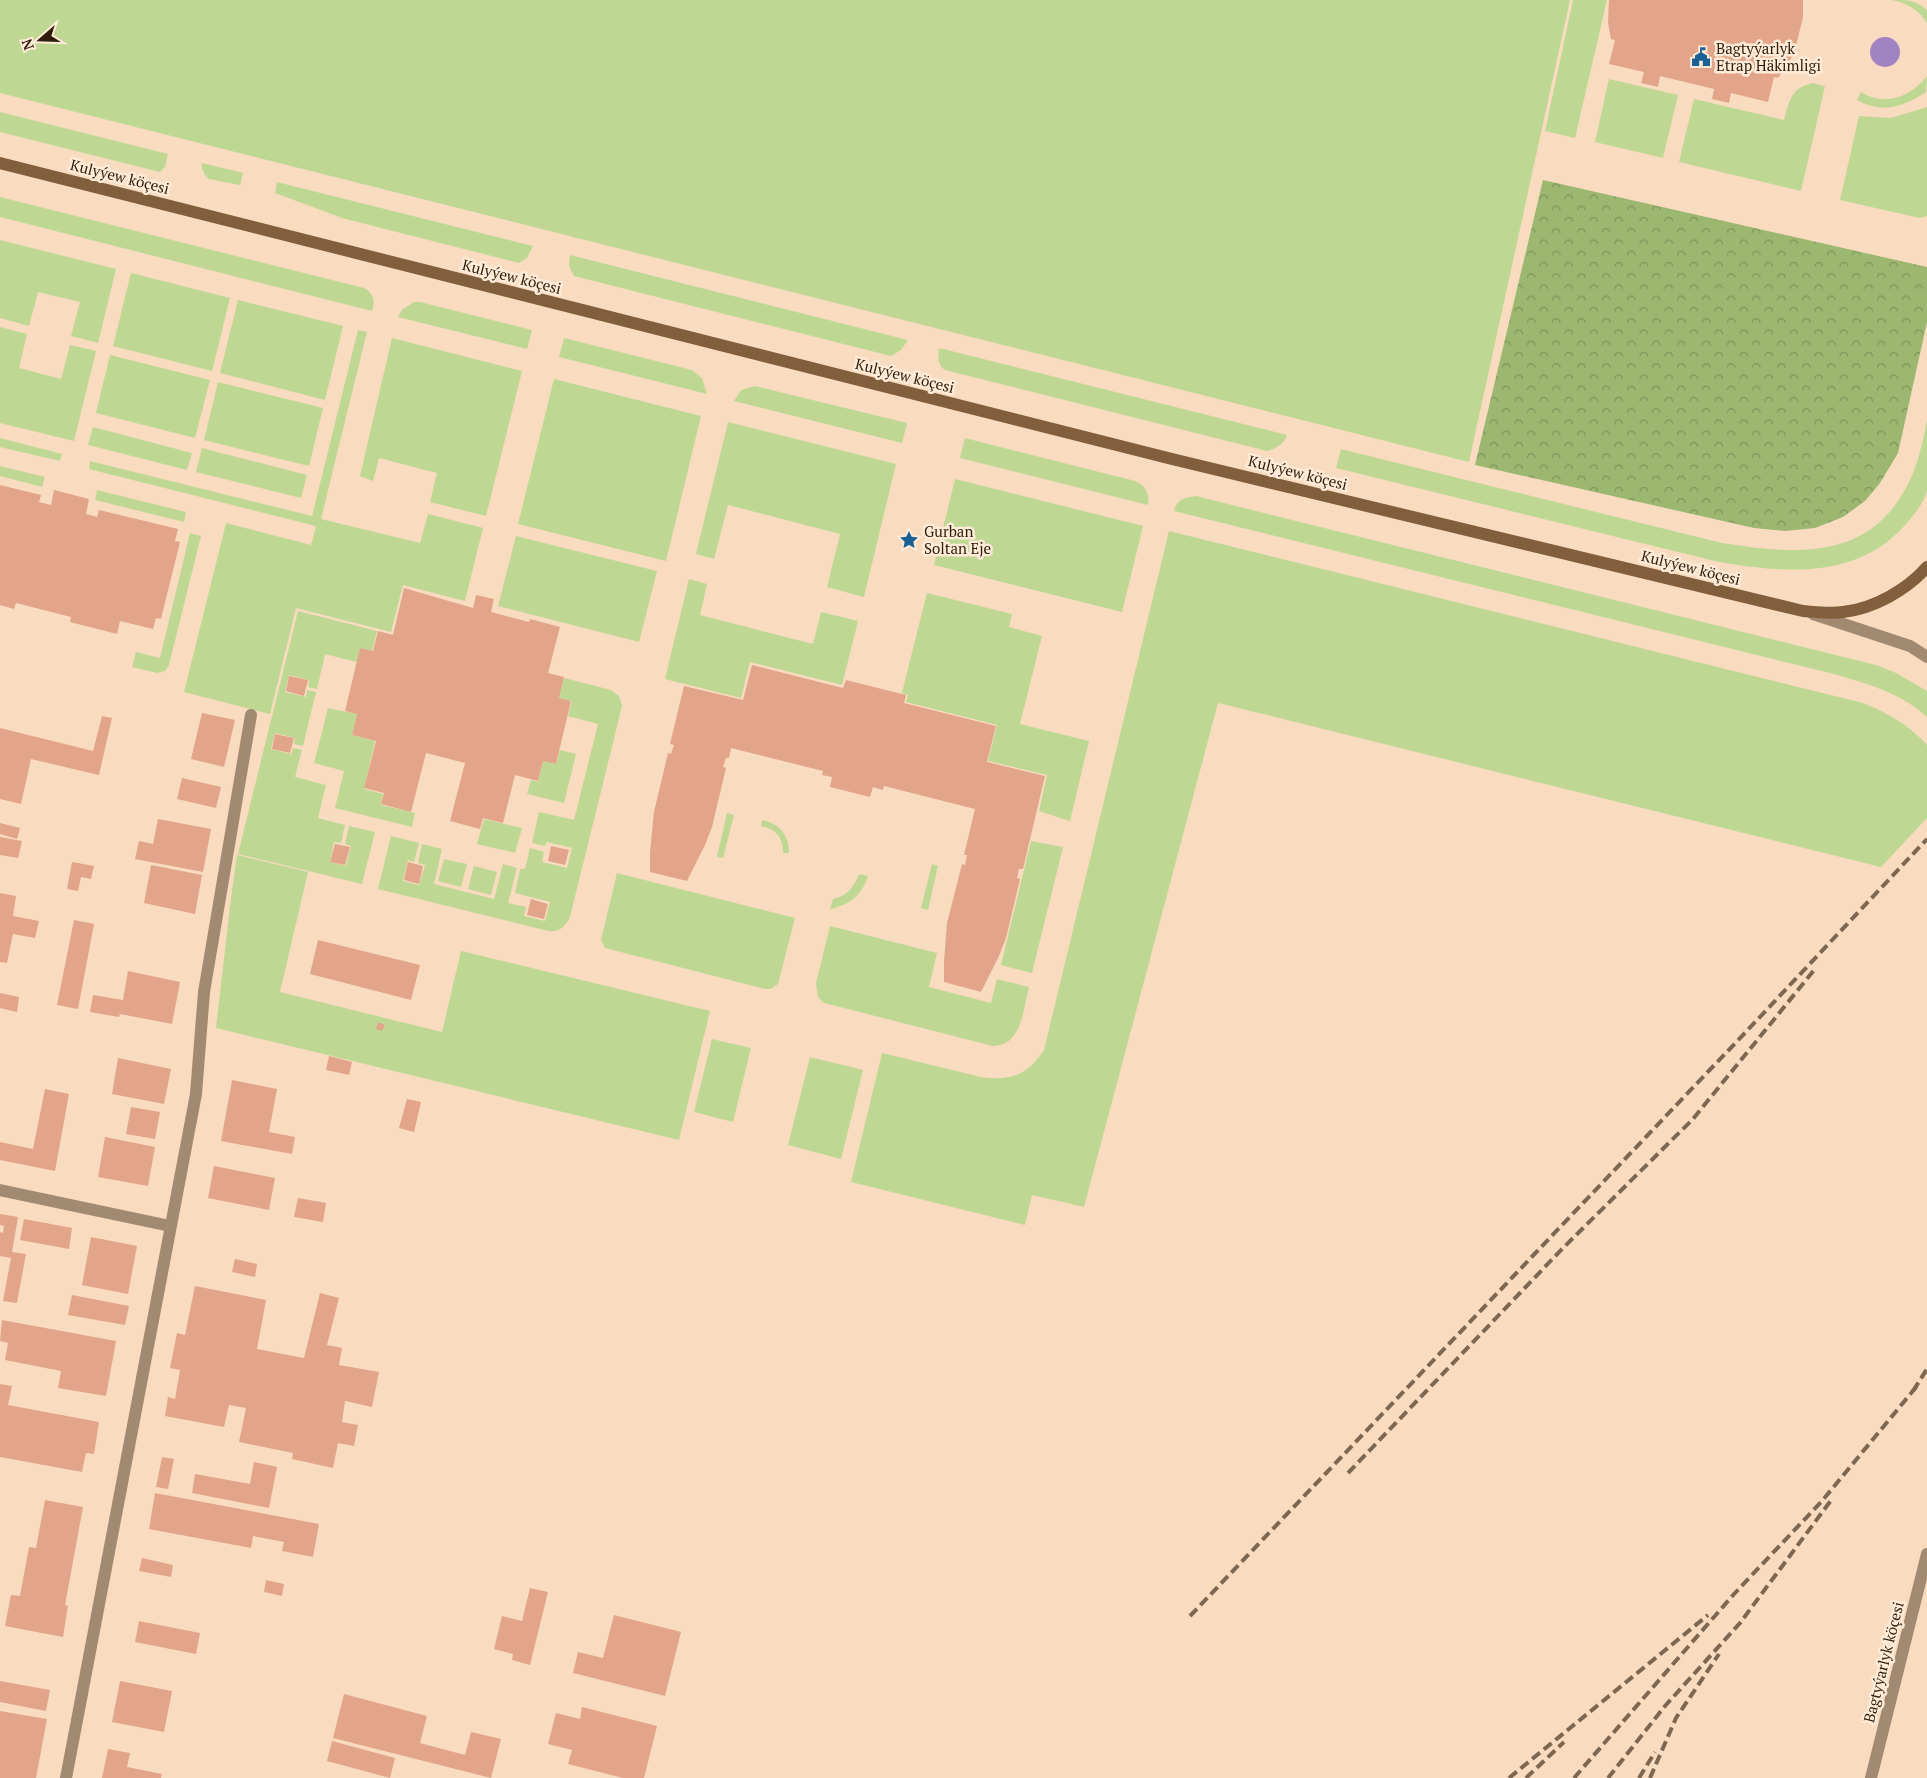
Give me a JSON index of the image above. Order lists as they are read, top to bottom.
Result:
{
  "streets": {
    "street": ["Kulyýew köçesi", "Bagtyýarlyk köçesi"]
  },
  "places": {
    "public building": ["Bagtyýarlyk Etrap Häkimligi"],
    "place": ["Gurban Soltan Eje"]
  },
  "north": "left"
}
